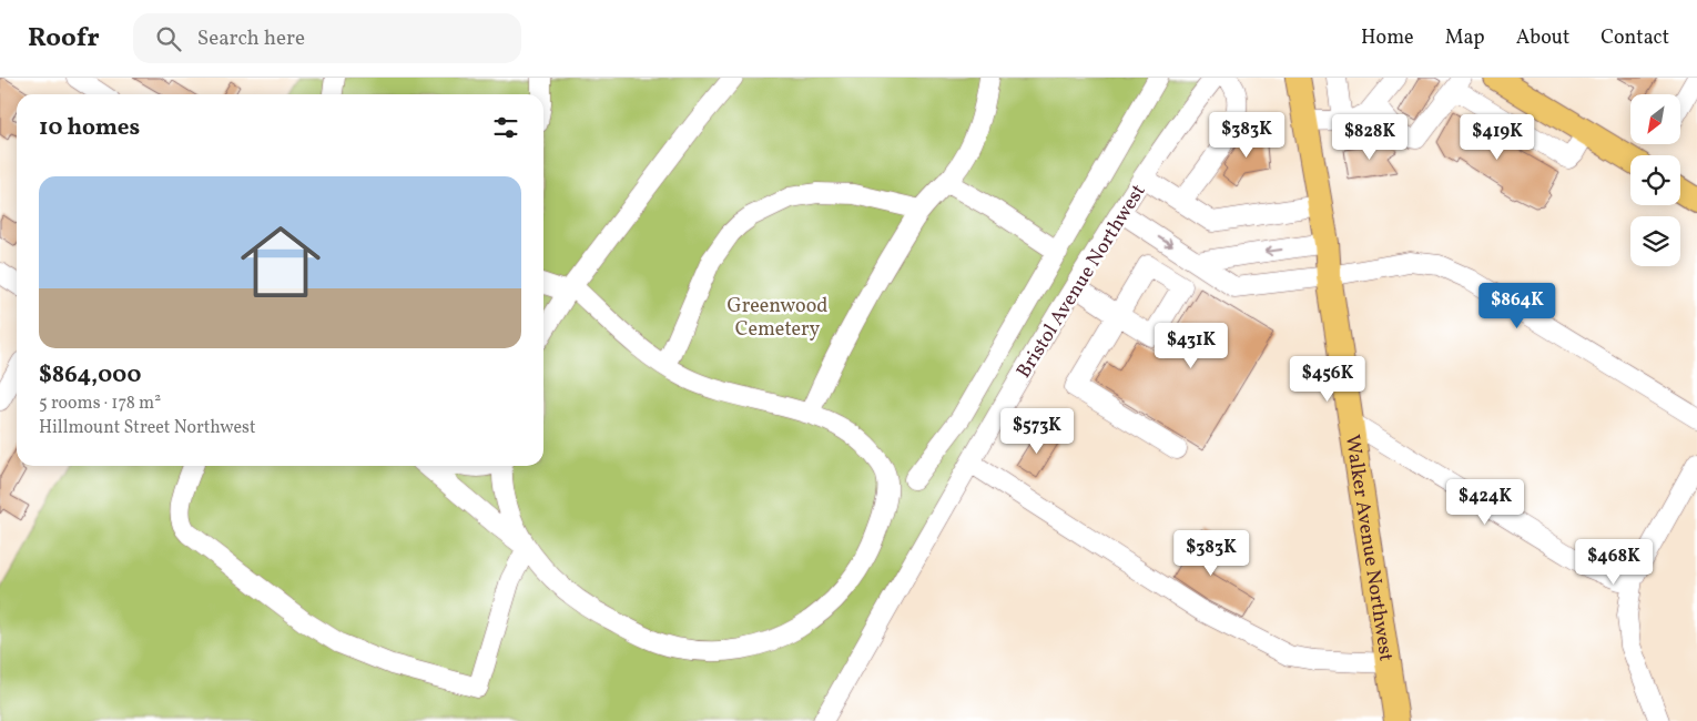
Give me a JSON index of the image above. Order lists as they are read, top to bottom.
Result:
{
  "streets": {
    "main road": ["Walker Avenue Northwest"],
    "street": ["Bristol Avenue Northwest"]
  },
  "parks": ["Greenwood Cemetery"],
  "north": "bottom left",
  "page": {
    "header": "Roofr",
    "search": "Search here",
    "nav": [
      "Home",
      "Map",
      "About",
      "Contact"
    ],
    "heading": "10 homes",
    "price": [
      "$383K",
      "$828K",
      "$419K",
      "$864K",
      "$431K",
      "$456K",
      "$573K",
      "$424K",
      "$383K",
      "$468K"
    ],
    "list": [
      {
        "name": "$864,000",
        "note": "5 rooms · 178 m² · Hillmount Street Northwest"
      }
    ]
  }
}
